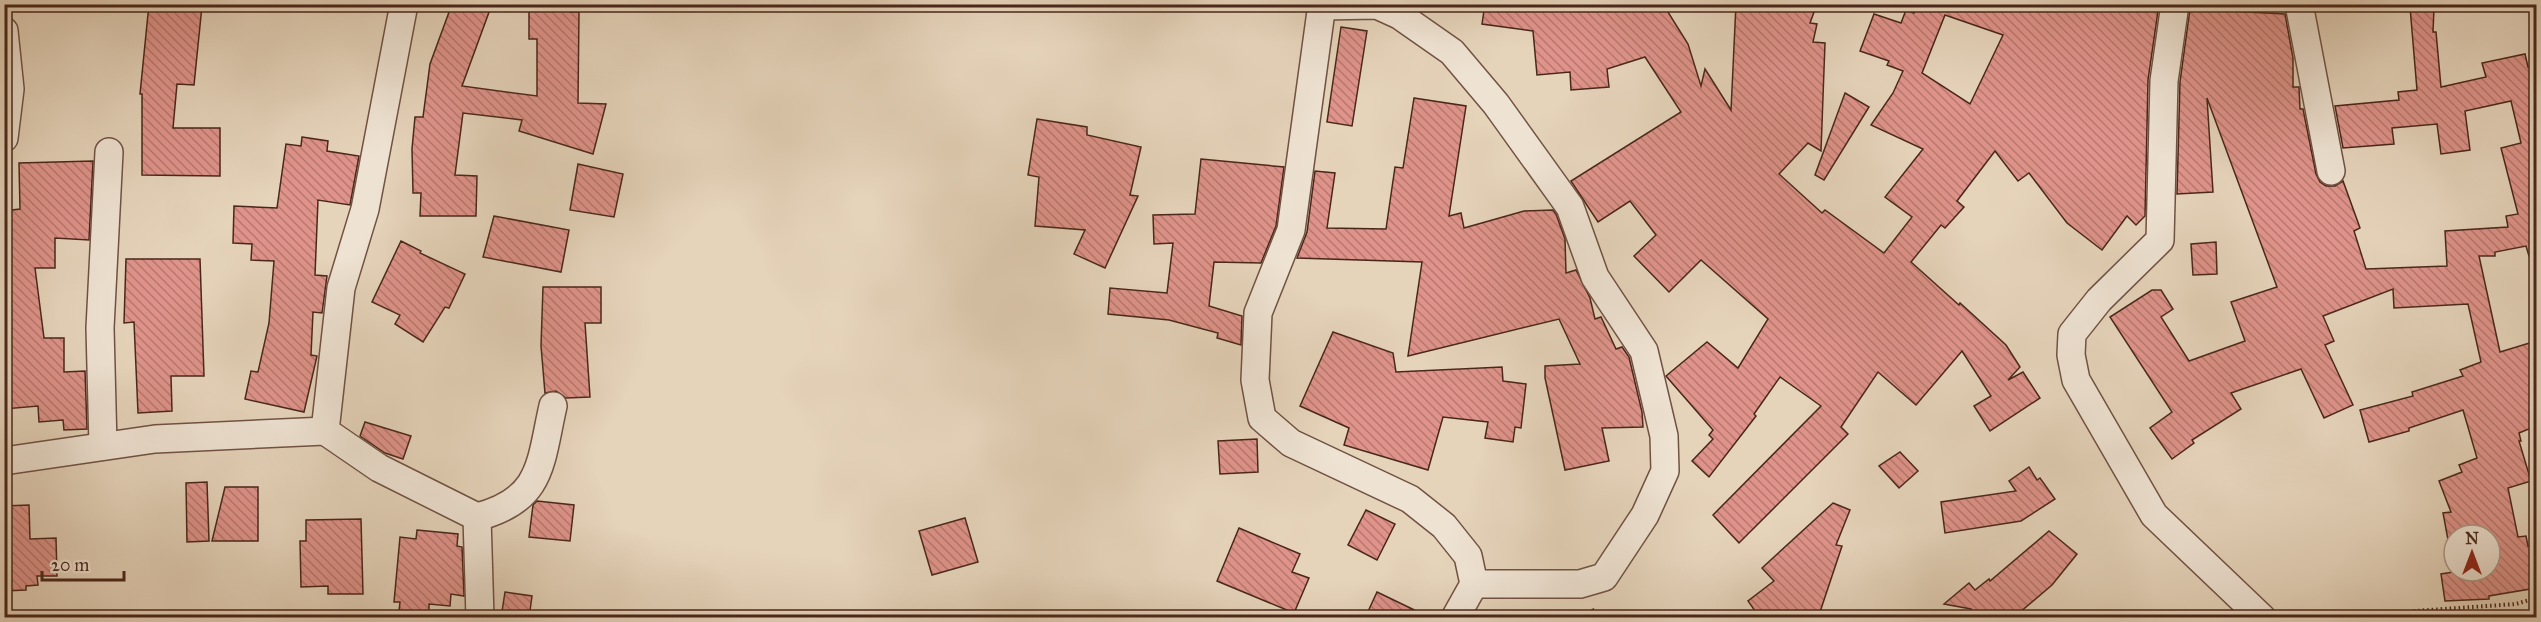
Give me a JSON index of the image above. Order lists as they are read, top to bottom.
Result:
{
  "scale_bar": "20 m",
  "north": "top"
}
